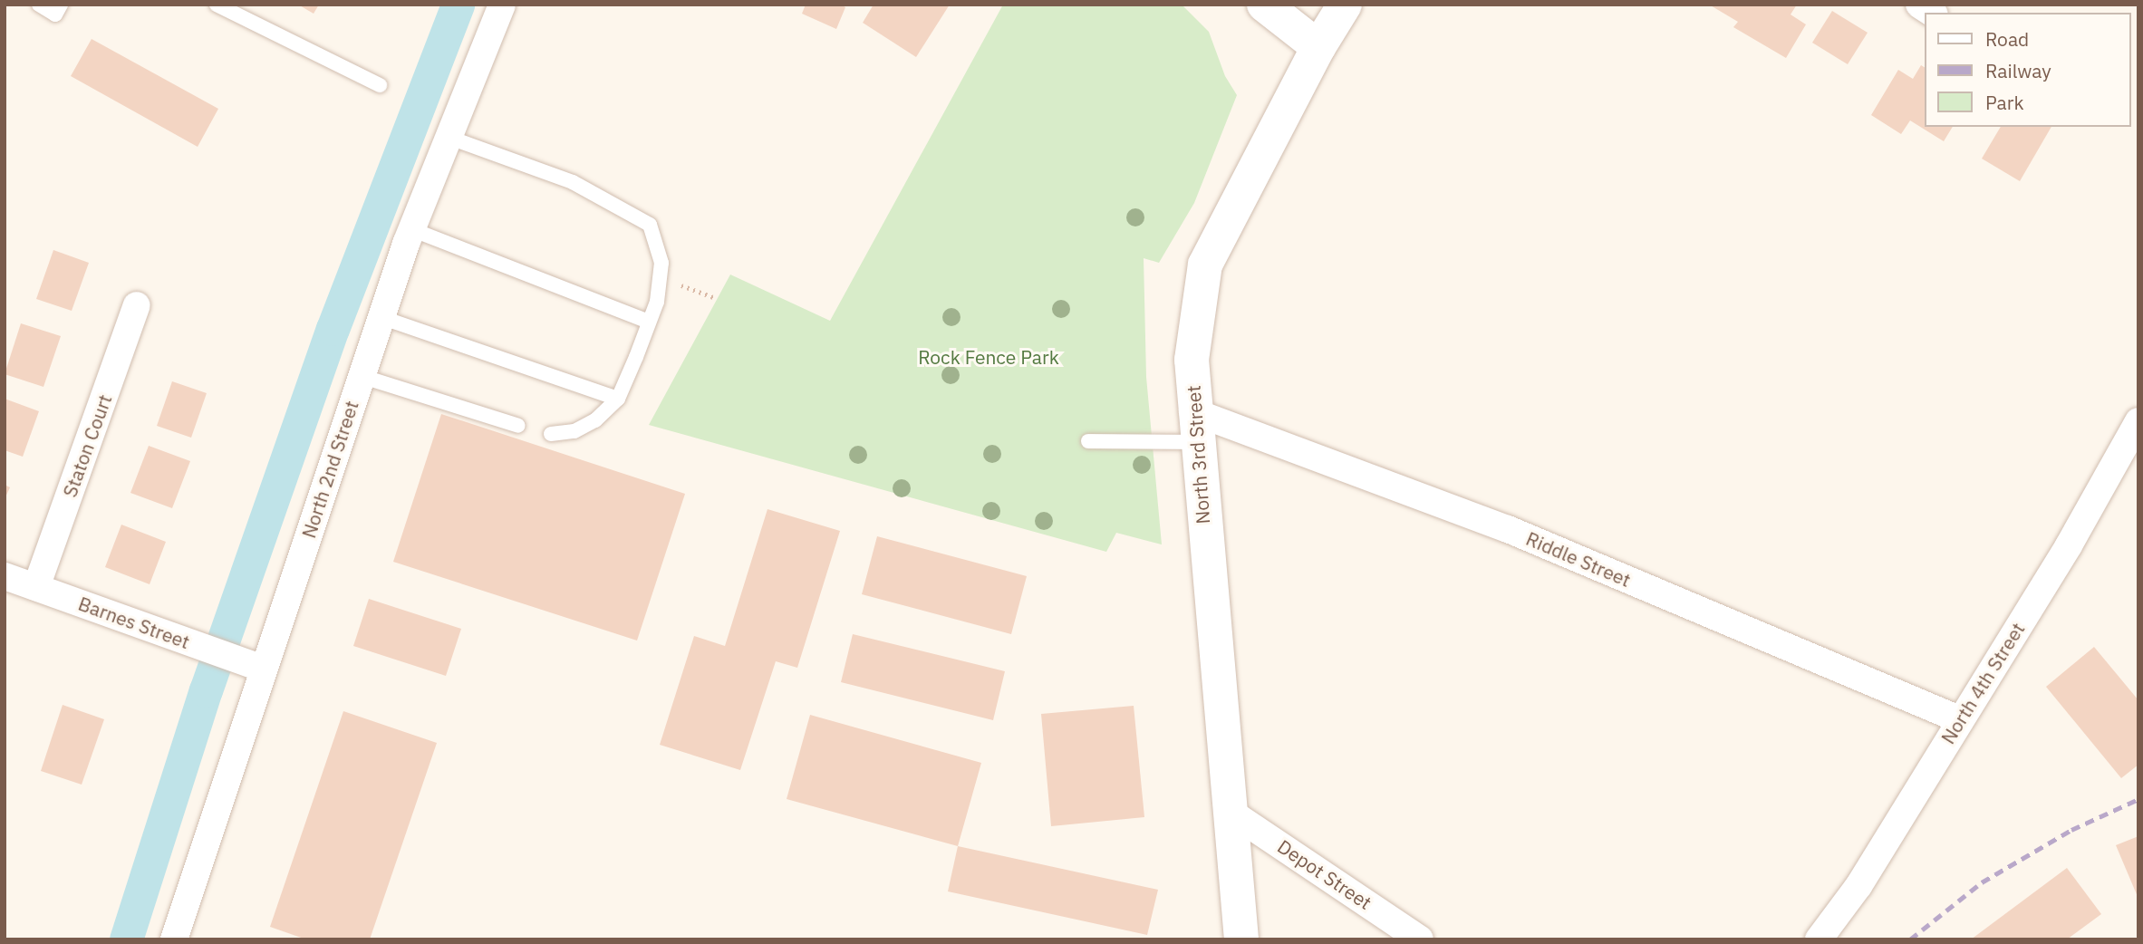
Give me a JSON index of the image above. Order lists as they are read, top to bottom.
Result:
{
  "streets": {
    "main road": ["North 3rd Street"],
    "street": [
      "Staton Court",
      "North 2nd Street",
      "Riddle Street",
      "Barnes Street",
      "North 4th Street",
      "Depot Street"
    ]
  },
  "crossings": [
    ["Staton Court", "Barnes Street"],
    ["North 3rd Street", "Riddle Street"],
    ["North 3rd Street", "Depot Street"],
    ["North 2nd Street", "Barnes Street"],
    ["Riddle Street", "North 4th Street"]
  ],
  "parks": ["Rock Fence Park"],
  "legend": ["Road", "Railway", "Park"]
}
